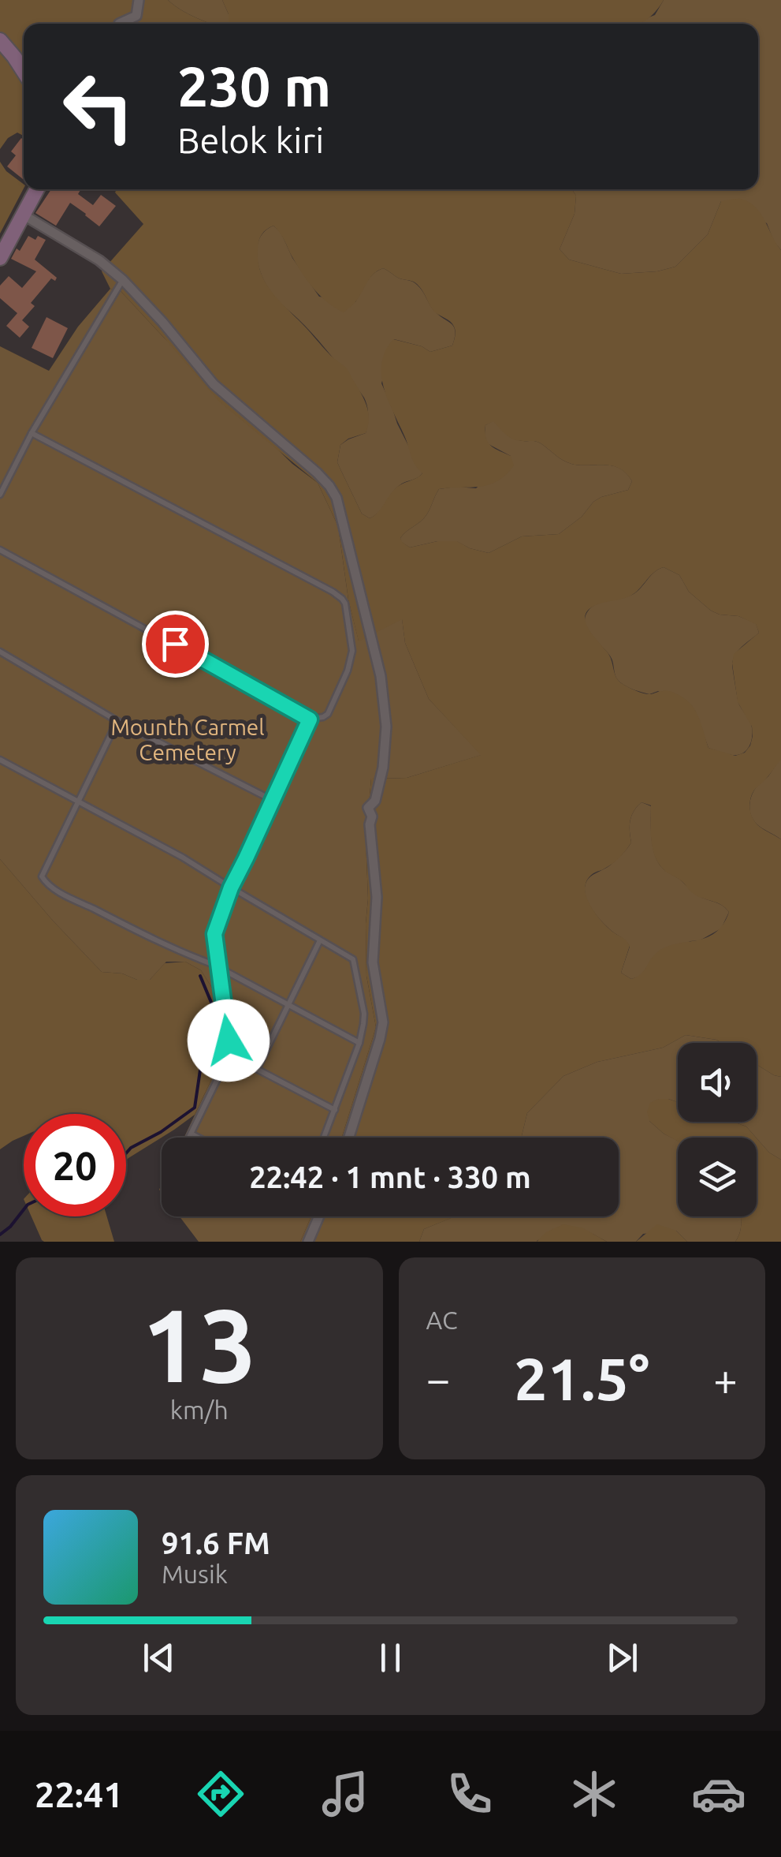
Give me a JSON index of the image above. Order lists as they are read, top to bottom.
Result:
{
  "parks": ["Mounth Carmel Cemetery"],
  "page": {
    "turn": ["230 m", "Belok kiri"],
    "limit": "20",
    "trip": "22:42 · 1 mnt · 330 m",
    "tile": [
      ["13", "km/h"],
      "AC"
    ],
    "heat": ["−", "21.5°", "+"],
    "song": ["91.6 FM", "Musik"],
    "tabs": "22:41"
  }
}
